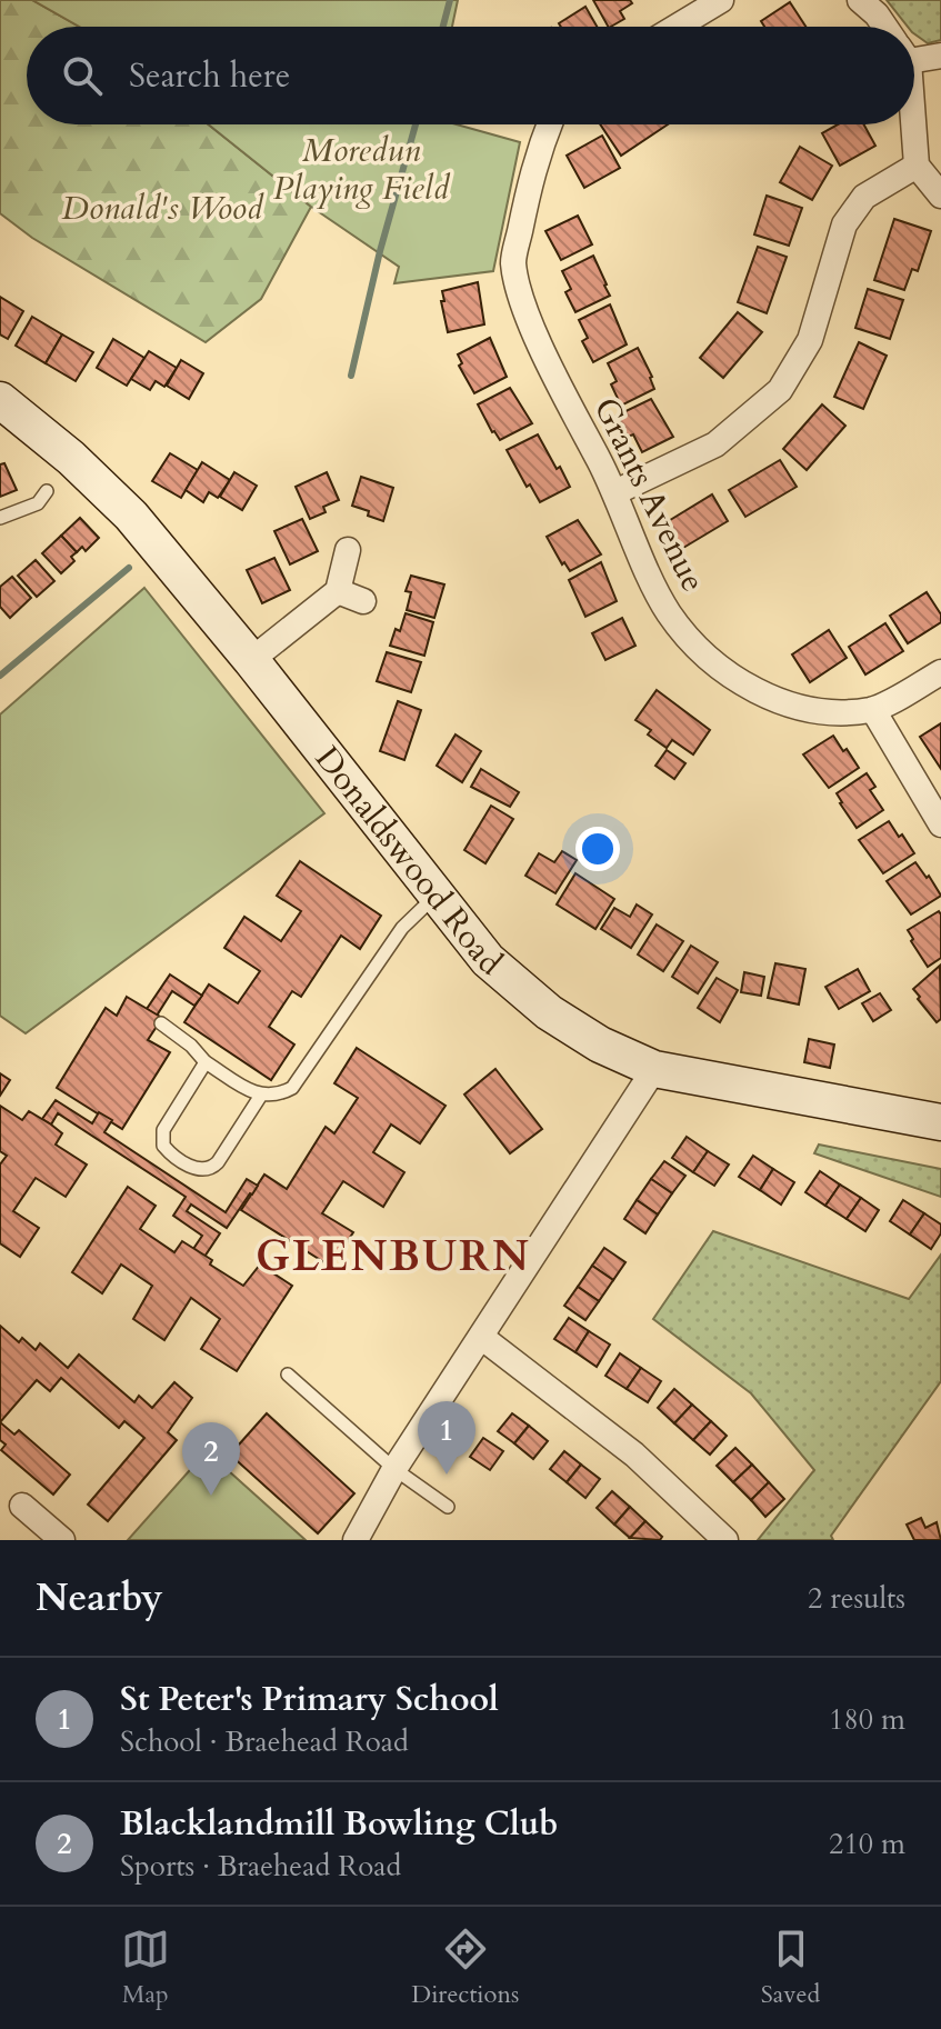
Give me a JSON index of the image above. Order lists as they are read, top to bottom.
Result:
{
  "streets": {
    "street": ["Grants Avenue", "Donaldswood Road"]
  },
  "districts": ["GLENBURN"],
  "parks": ["Moredun Playing Field", "Donald's Wood"],
  "page": {
    "search": "Search here",
    "pins": ["1", "2"],
    "heading": ["Nearby", "2 results"],
    "list": [
      {
        "mark": "1",
        "name": "St Peter's Primary School",
        "note": "School · Braehead Road",
        "value": "180 m"
      },
      {
        "mark": "2",
        "name": "Blacklandmill Bowling Club",
        "note": "Sports · Braehead Road",
        "value": "210 m"
      }
    ],
    "nav": ["Map", "Directions", "Saved"]
  }
}
